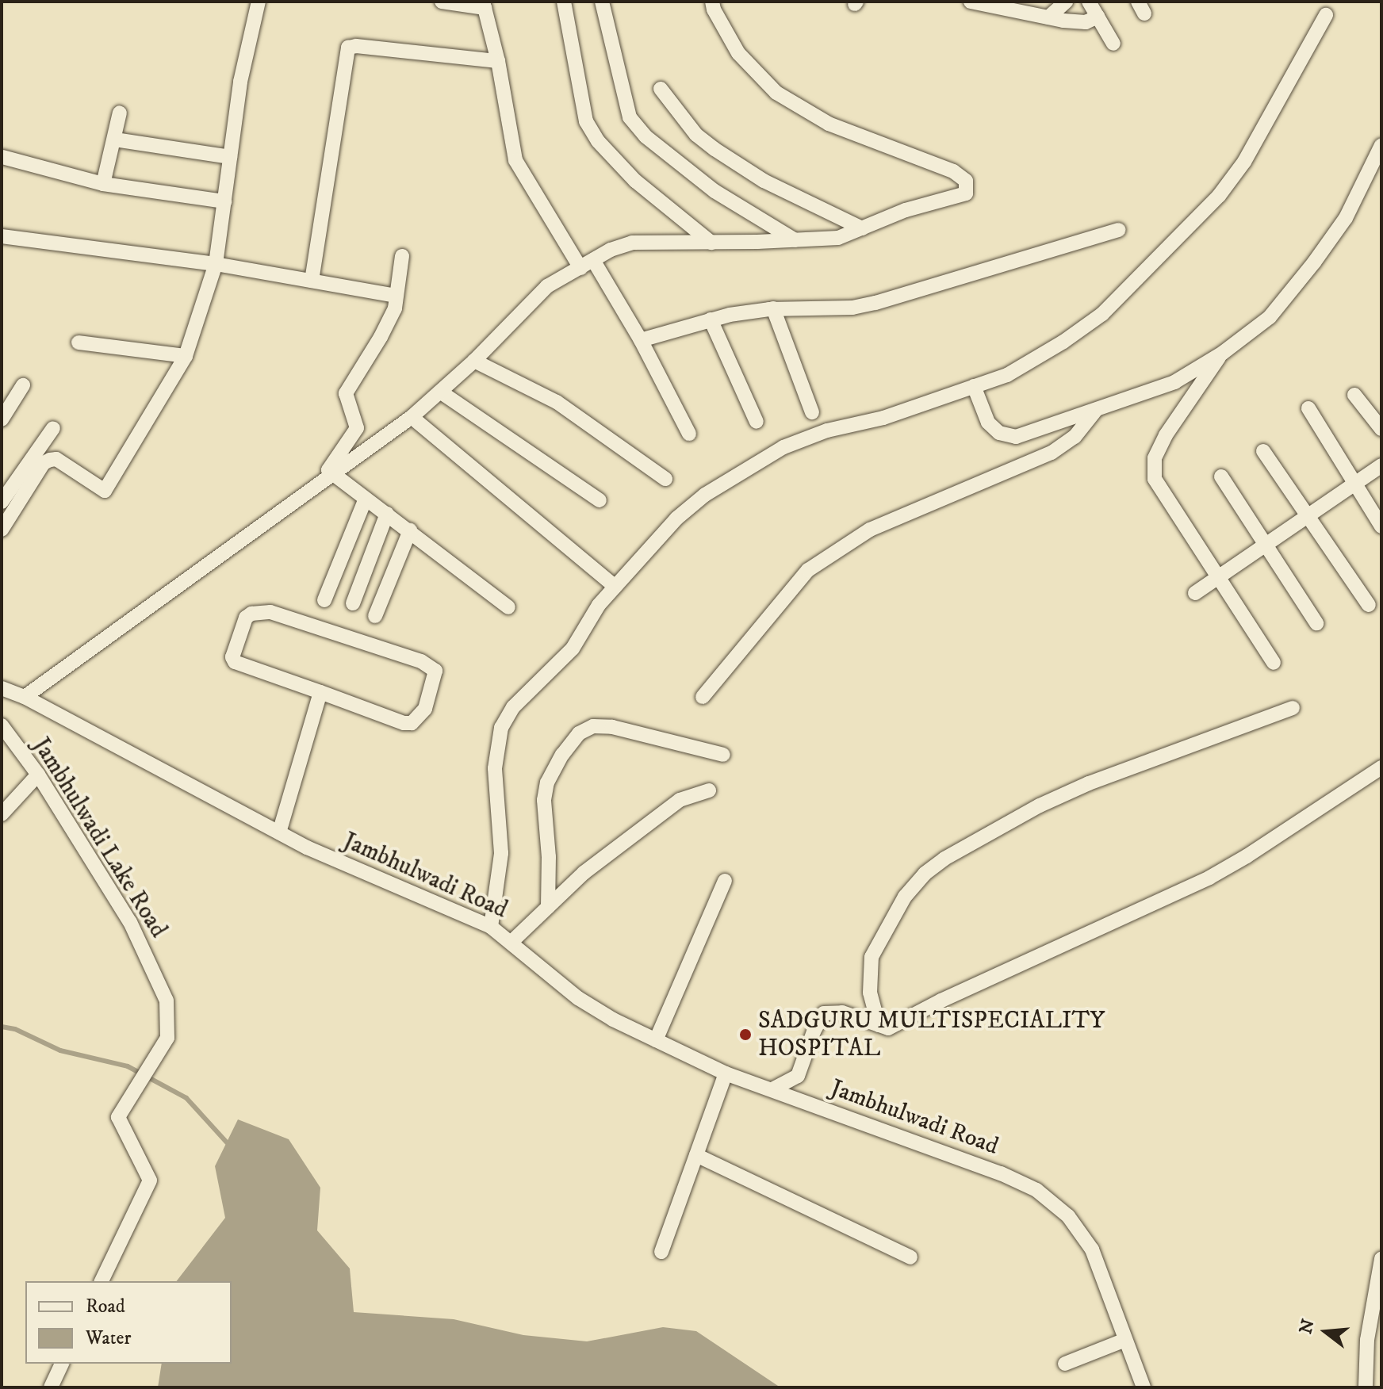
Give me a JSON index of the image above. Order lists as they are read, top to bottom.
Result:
{
  "streets": {
    "street": ["Jambhulwadi Lake Road", "Jambhulwadi Road"]
  },
  "places": ["SADGURU MULTISPECIALITY HOSPITAL"],
  "legend": ["Road", "Water"],
  "north": "left"
}
